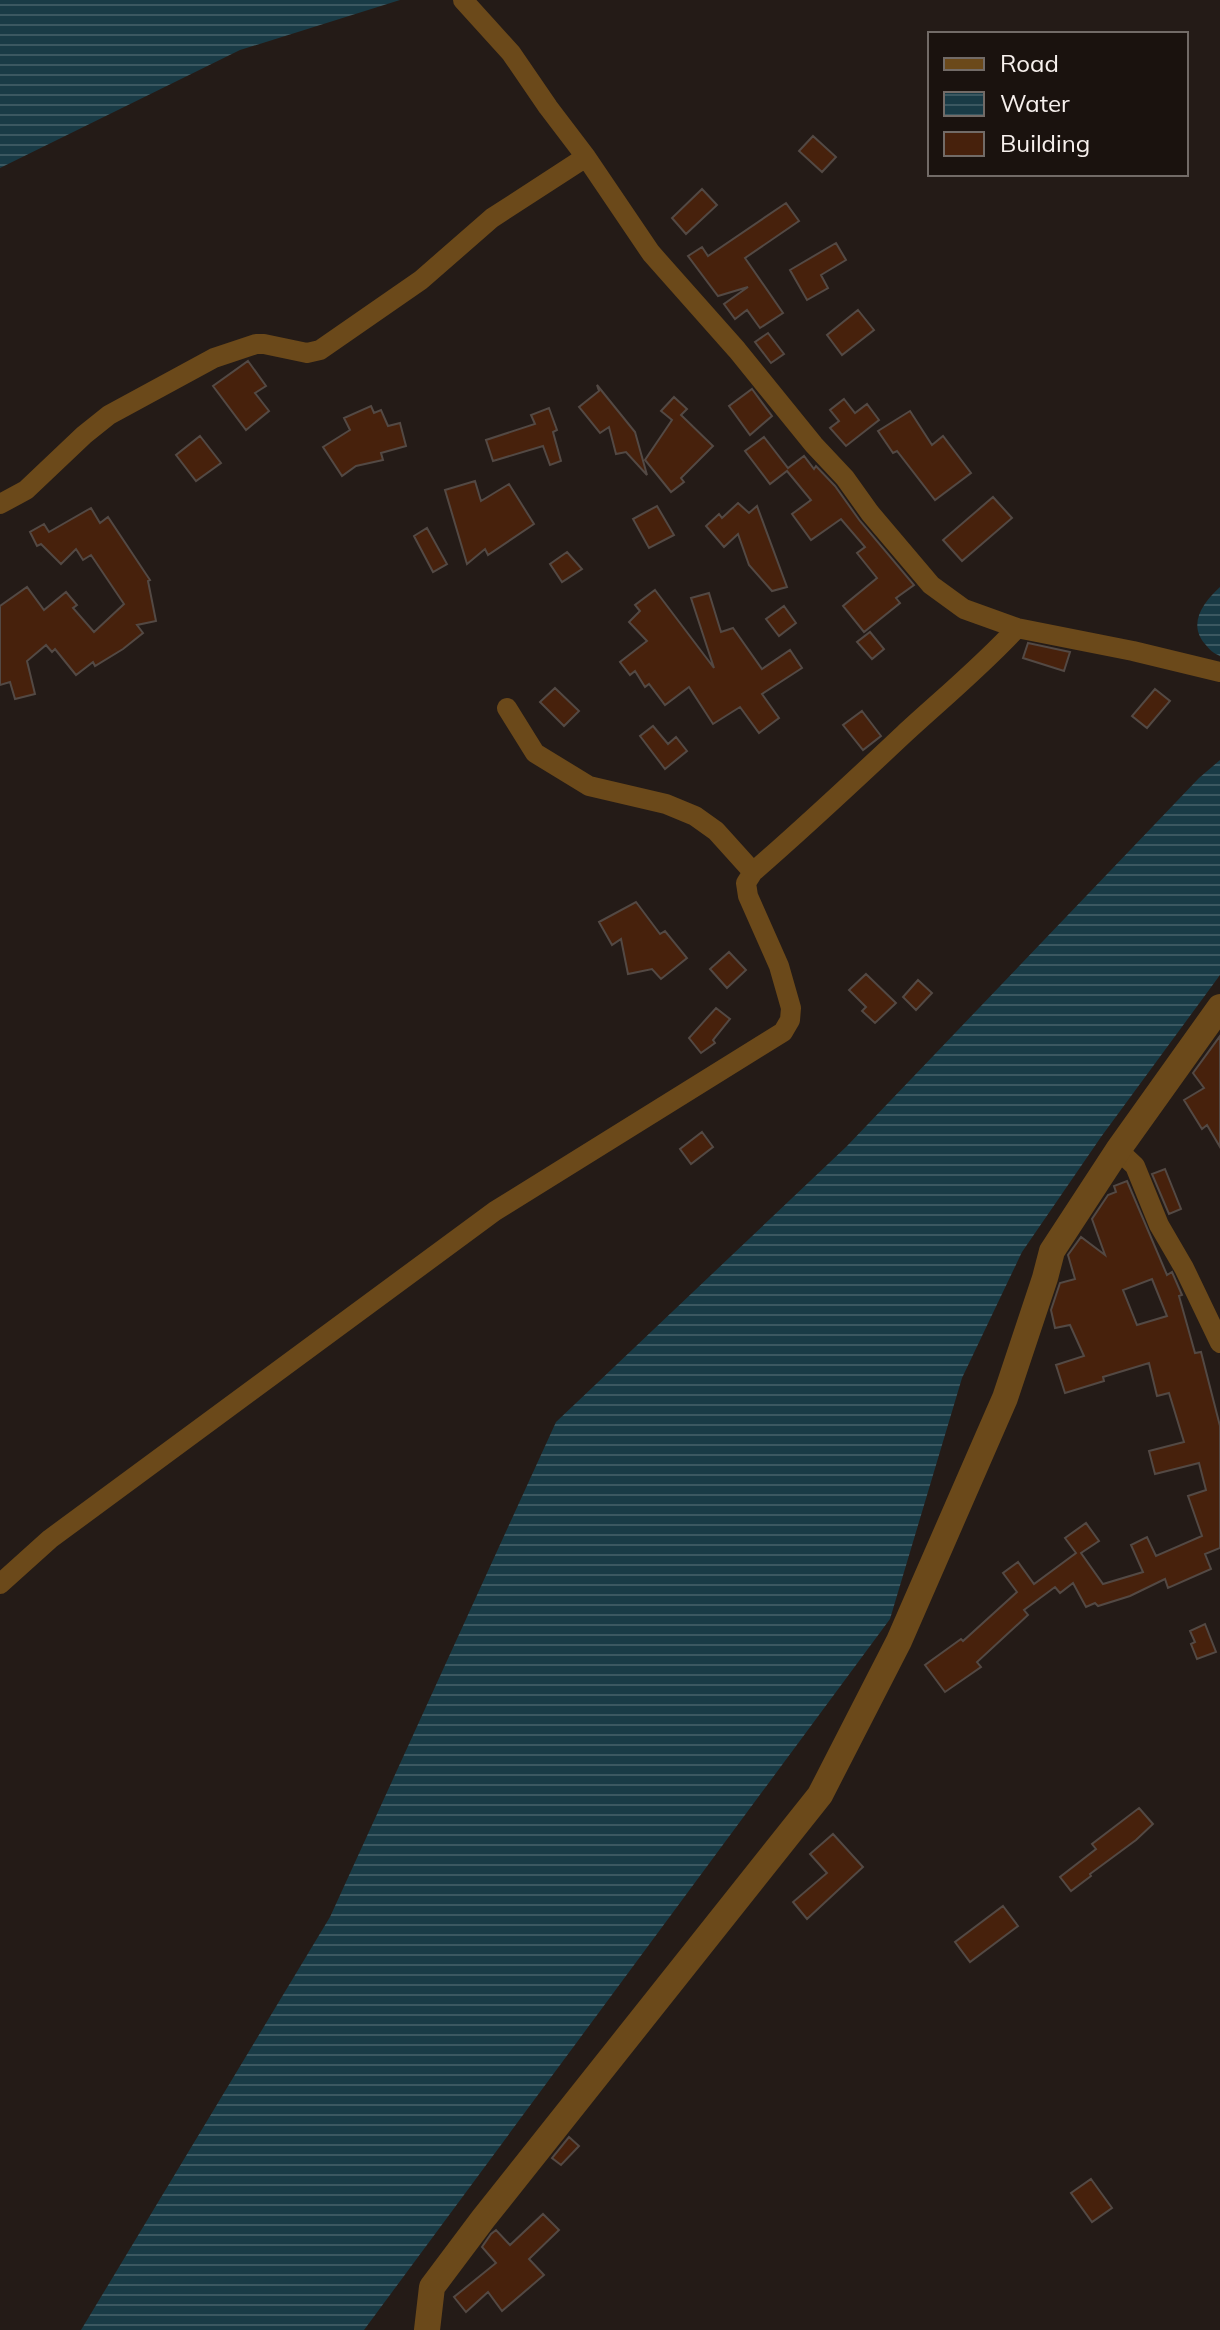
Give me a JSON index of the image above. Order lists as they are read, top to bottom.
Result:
{
  "legend": ["Road", "Water", "Building"]
}
